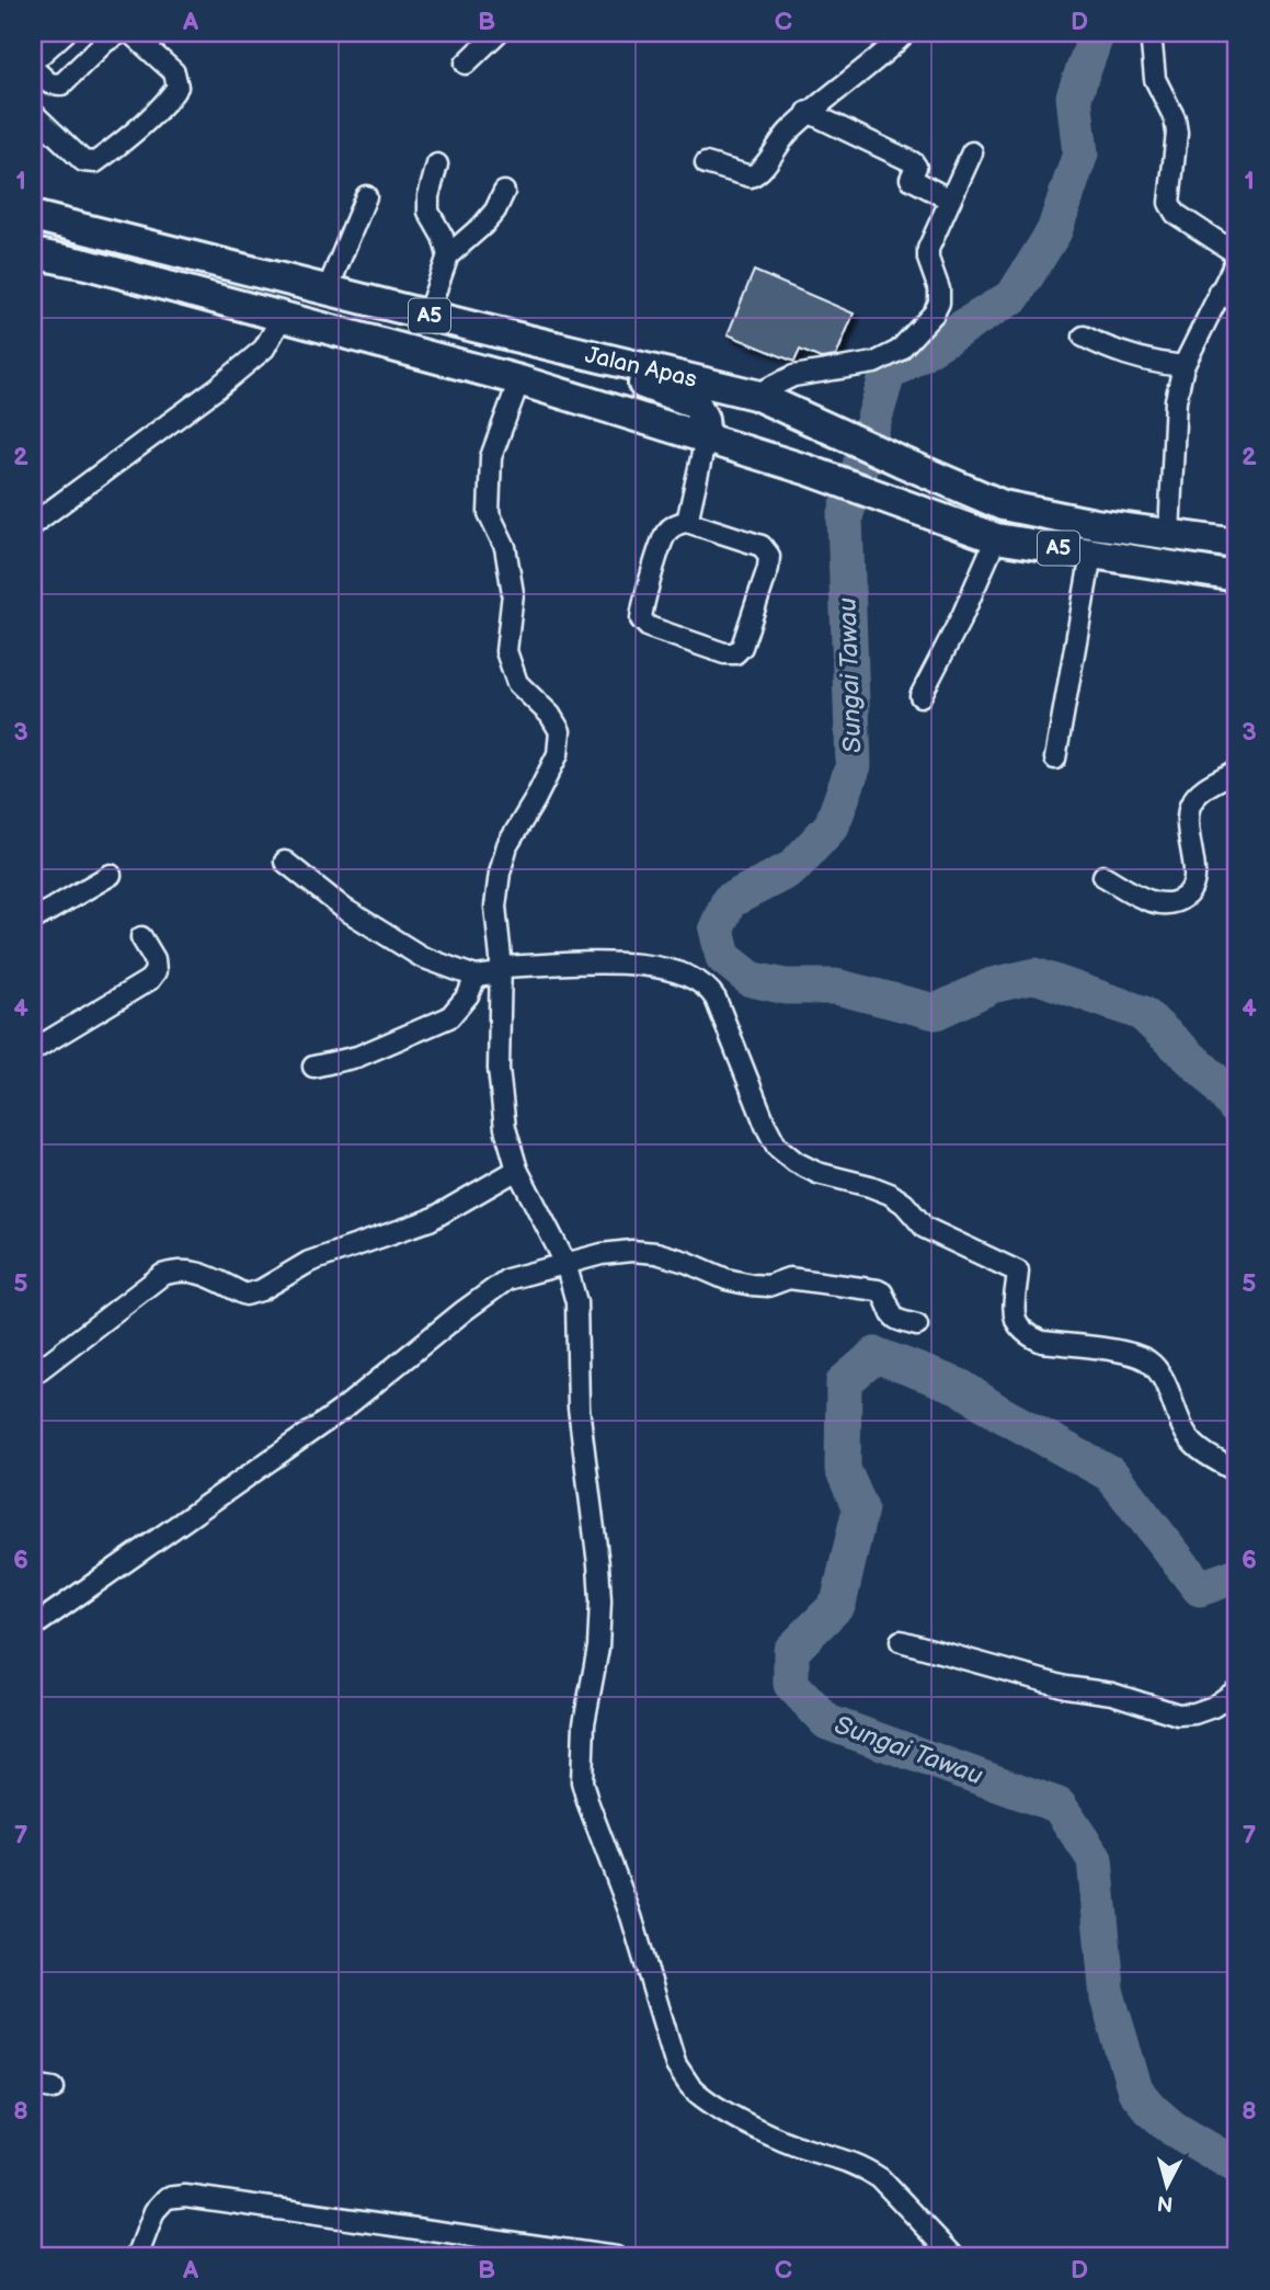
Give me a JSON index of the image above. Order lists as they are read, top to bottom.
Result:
{
  "streets": {
    "highway": ["A5", "Jalan Apas"]
  },
  "water": ["Sungai Tawau"],
  "north": "bottom",
  "grid": {
    "columns": [
      "A",
      "B",
      "C",
      "D"
    ],
    "rows": [
      "1",
      "2",
      "3",
      "4",
      "5",
      "6",
      "7",
      "8"
    ]
  }
}
